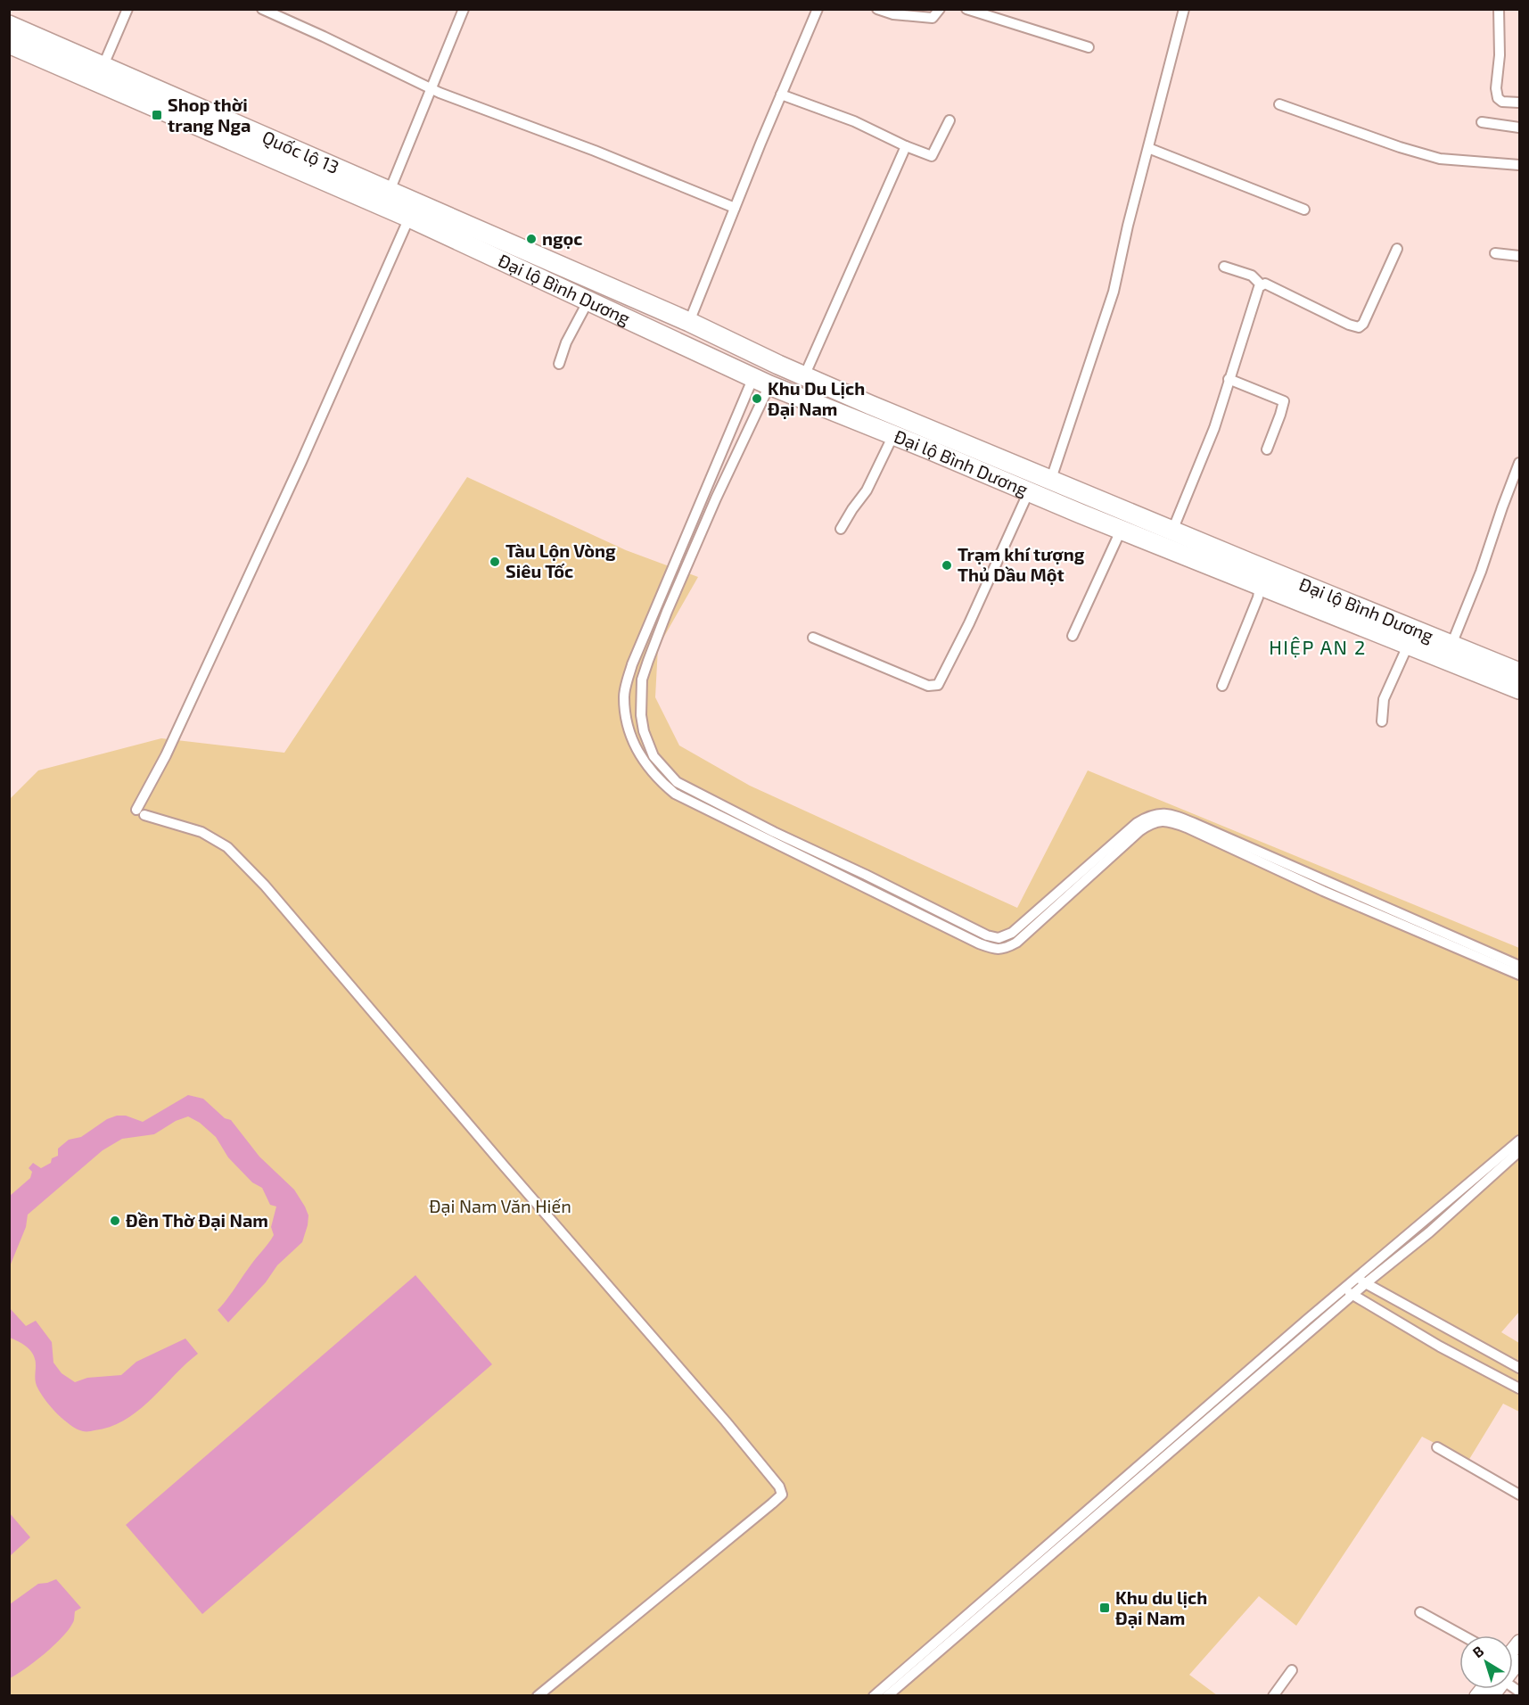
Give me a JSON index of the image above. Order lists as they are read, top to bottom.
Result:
{
  "streets": {
    "highway": ["Quốc lộ 13", "Đại lộ Bình Dương"]
  },
  "crossings": [
    ["Quốc lộ 13", "Đại lộ Bình Dương"]
  ],
  "districts": ["HIỆP AN 2"],
  "parks": ["Đại Nam Văn Hiến"],
  "places": {
    "transit": ["Shop thời trang Nga", "Khu du lịch Đại Nam"],
    "other": [
      "ngọc",
      "Khu Du Lịch Đại Nam",
      "Tàu Lộn Vòng Siêu Tốc",
      "Trạm khí tượng Thủ Dầu Một",
      "Đền Thờ Đại Nam"
    ]
  },
  "north": "top left"
}
